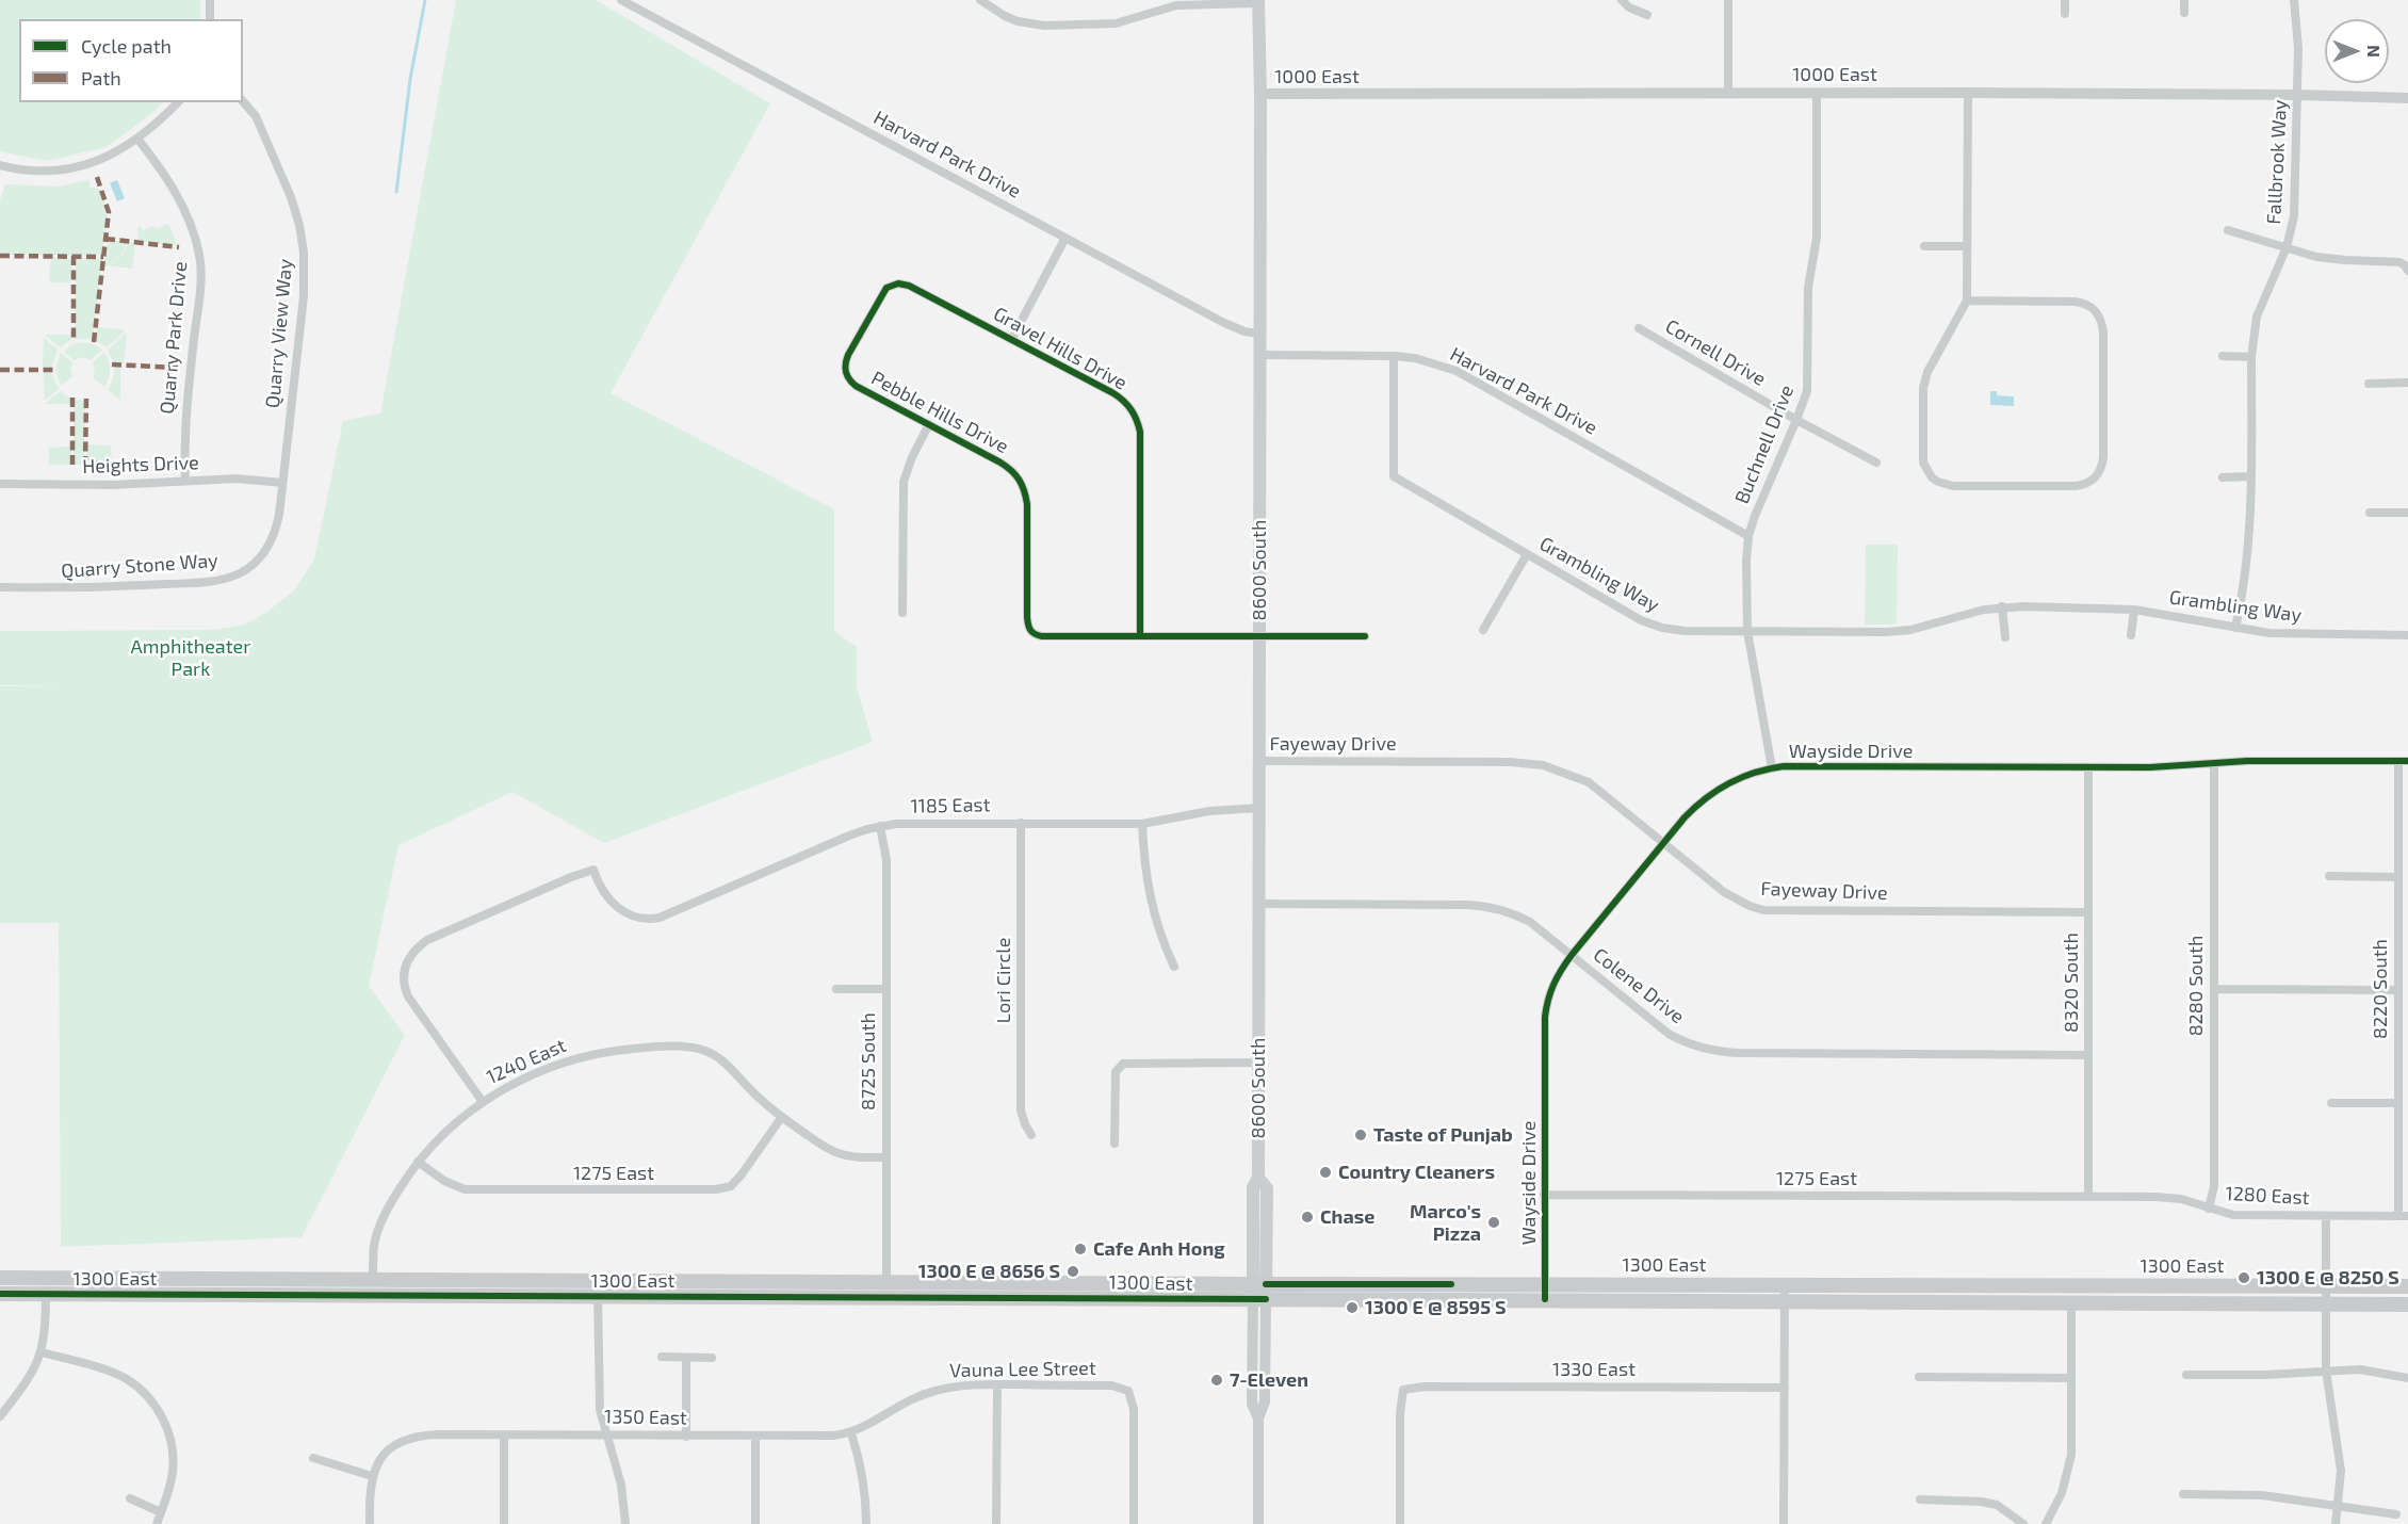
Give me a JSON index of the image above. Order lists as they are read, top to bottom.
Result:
{
  "streets": {
    "main road": ["8600 South", "1300 East"],
    "street": [
      "1000 East",
      "Harvard Park Drive",
      "Fallbrook Way",
      "Quarry View Way",
      "Quarry Park Drive",
      "Gravel Hills Drive",
      "Cornell Drive",
      "Pebble Hills Drive",
      "Buchnell Drive",
      "Heights Drive",
      "Quarry Stone Way",
      "Grambling Way",
      "Fayeway Drive",
      "Wayside Drive",
      "1185 East",
      "Lori Circle",
      "8320 South",
      "Colene Drive",
      "8280 South",
      "8220 South",
      "1240 East",
      "8725 South",
      "1275 East",
      "1280 East",
      "Vauna Lee Street",
      "1330 East",
      "1350 East"
    ]
  },
  "crossings": [
    ["1000 East", "Fallbrook Way"],
    ["1000 East", "Buchnell Drive"],
    ["1000 East", "8600 South"],
    ["Harvard Park Drive", "Buchnell Drive"],
    ["Harvard Park Drive", "8600 South"],
    ["Harvard Park Drive", "Grambling Way"],
    ["Fallbrook Way", "Grambling Way"],
    ["Quarry View Way", "Heights Drive"],
    ["Quarry View Way", "Quarry Stone Way"],
    ["Quarry Park Drive", "Heights Drive"],
    ["Gravel Hills Drive", "Pebble Hills Drive"],
    ["Cornell Drive", "Buchnell Drive"],
    ["Pebble Hills Drive", "8600 South"],
    ["Buchnell Drive", "Grambling Way"],
    ["Buchnell Drive", "Wayside Drive"],
    ["8600 South", "Fayeway Drive"],
    ["8600 South", "1185 East"],
    ["8600 South", "Colene Drive"],
    ["8600 South", "1300 East"],
    ["Fayeway Drive", "Wayside Drive"],
    ["Fayeway Drive", "8320 South"],
    ["Wayside Drive", "8320 South"],
    ["Wayside Drive", "Colene Drive"],
    ["Wayside Drive", "8280 South"],
    ["Wayside Drive", "8220 South"],
    ["Wayside Drive", "1275 East"],
    ["Wayside Drive", "1300 East"],
    ["1185 East", "Lori Circle"],
    ["1185 East", "1240 East"],
    ["1185 East", "8725 South"],
    ["8320 South", "Colene Drive"],
    ["8320 South", "1275 East"],
    ["8320 South", "1280 East"],
    ["8280 South", "1280 East"],
    ["8220 South", "1280 East"],
    ["1240 East", "8725 South"],
    ["1240 East", "1275 East"],
    ["1240 East", "1300 East"],
    ["8725 South", "1300 East"],
    ["1275 East", "1280 East"],
    ["Vauna Lee Street", "1350 East"]
  ],
  "parks": ["Amphitheater Park"],
  "places": [
    "Taste of Punjab",
    "Country Cleaners",
    "Chase",
    "Marco's Pizza",
    "Cafe Anh Hong",
    "1300 E @ 8656 S",
    "1300 E @ 8250 S",
    "1300 E @ 8595 S",
    "7-Eleven"
  ],
  "legend": ["Cycle path", "Path"],
  "north": "right"
}
